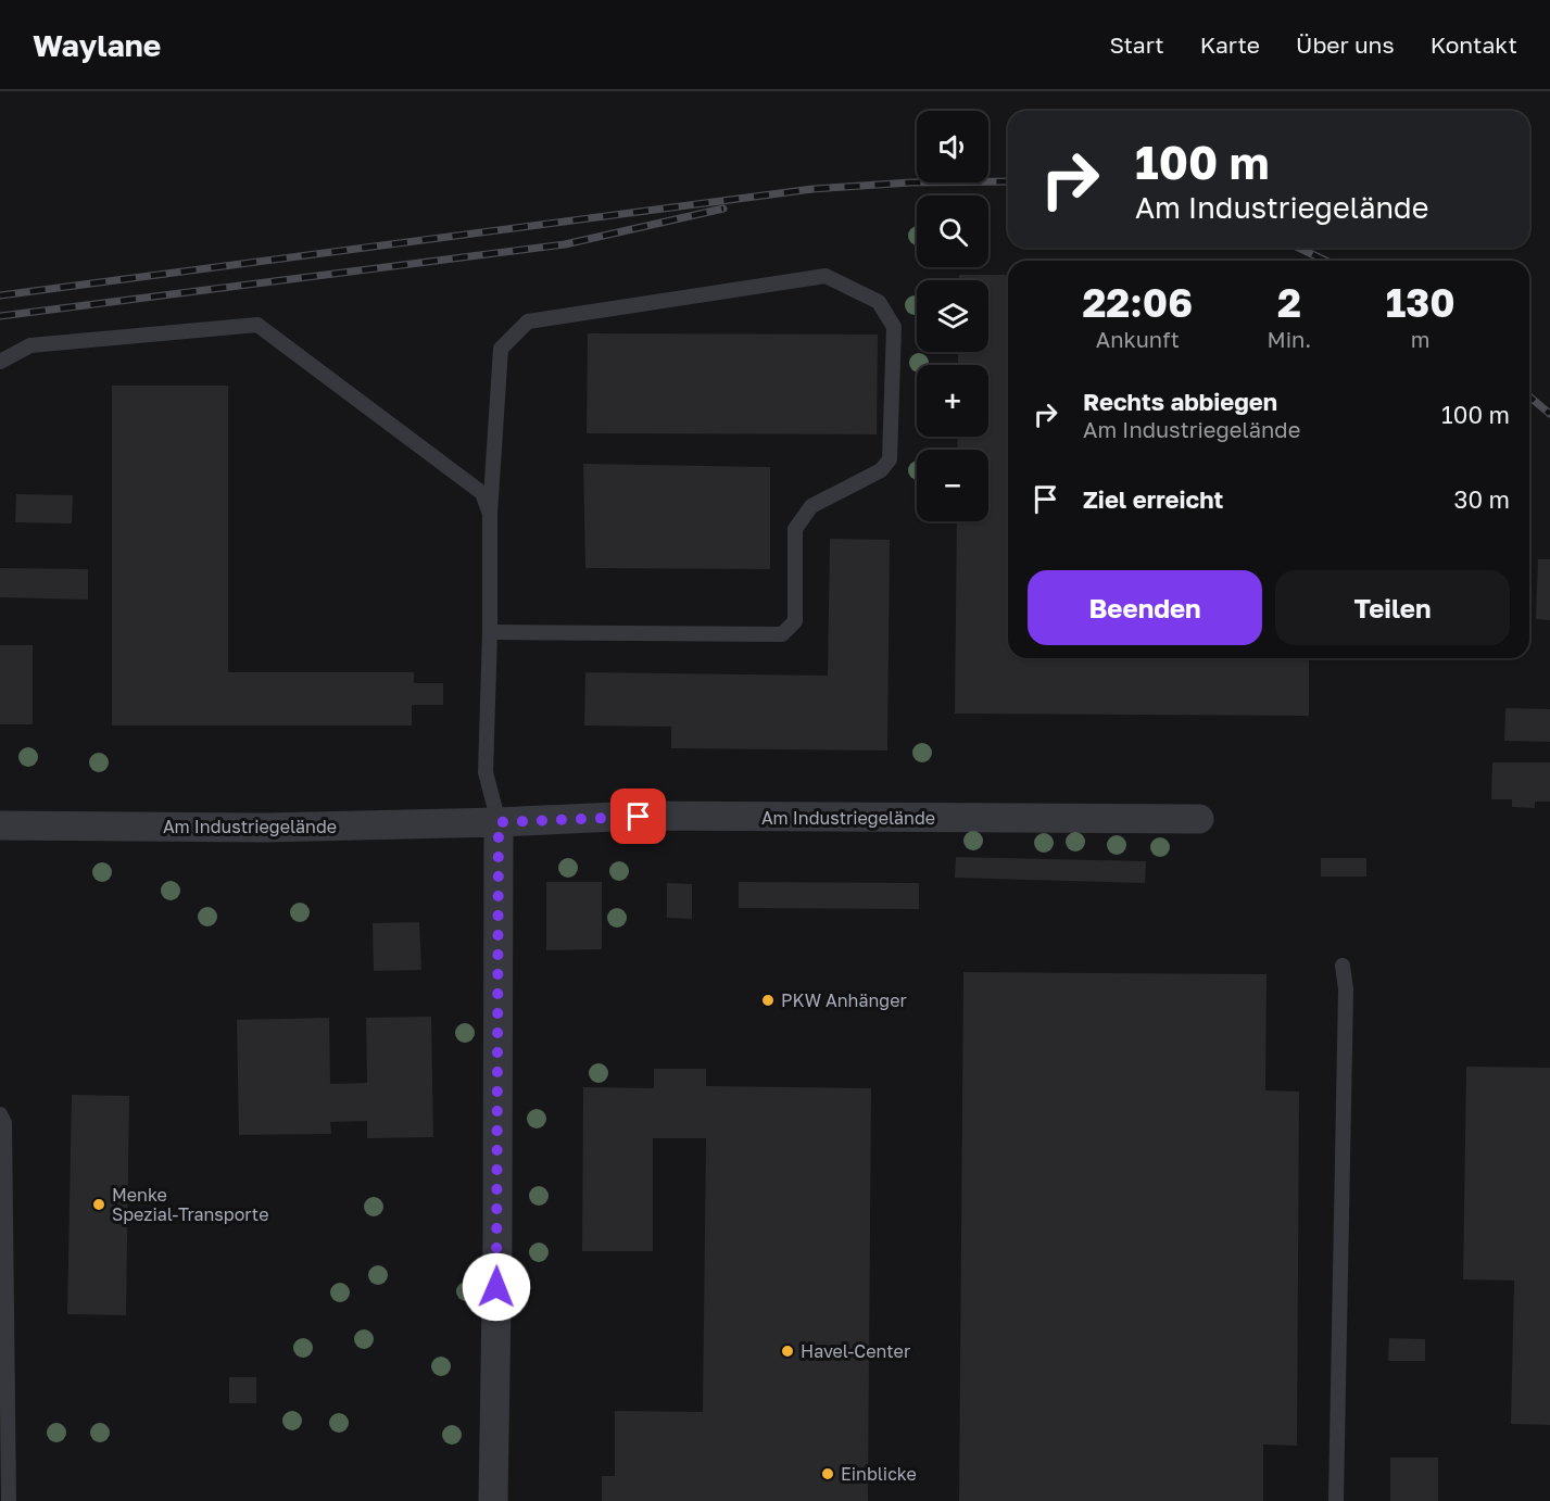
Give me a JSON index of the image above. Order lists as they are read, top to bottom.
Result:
{
  "streets": {
    "street": ["Am Industriegelände"]
  },
  "places": [
    "PKW Anhänger",
    "Menke Spezial-Transporte",
    "Havel-Center",
    "Einblicke"
  ],
  "page": {
    "header": "Waylane",
    "nav": [
      "Start",
      "Karte",
      "Über uns",
      "Kontakt"
    ],
    "map_buttons": ["+", "−"],
    "turn": ["100 m", "Am Industriegelände"],
    "eta": [
      "22:06",
      "Ankunft",
      "2",
      "Min.",
      "130",
      "m"
    ],
    "list": [
      {
        "name": "Rechts abbiegen",
        "note": "Am Industriegelände",
        "value": "100 m"
      },
      {
        "name": "Ziel erreicht",
        "value": "30 m"
      }
    ],
    "buttons": ["Beenden", "Teilen"]
  }
}
